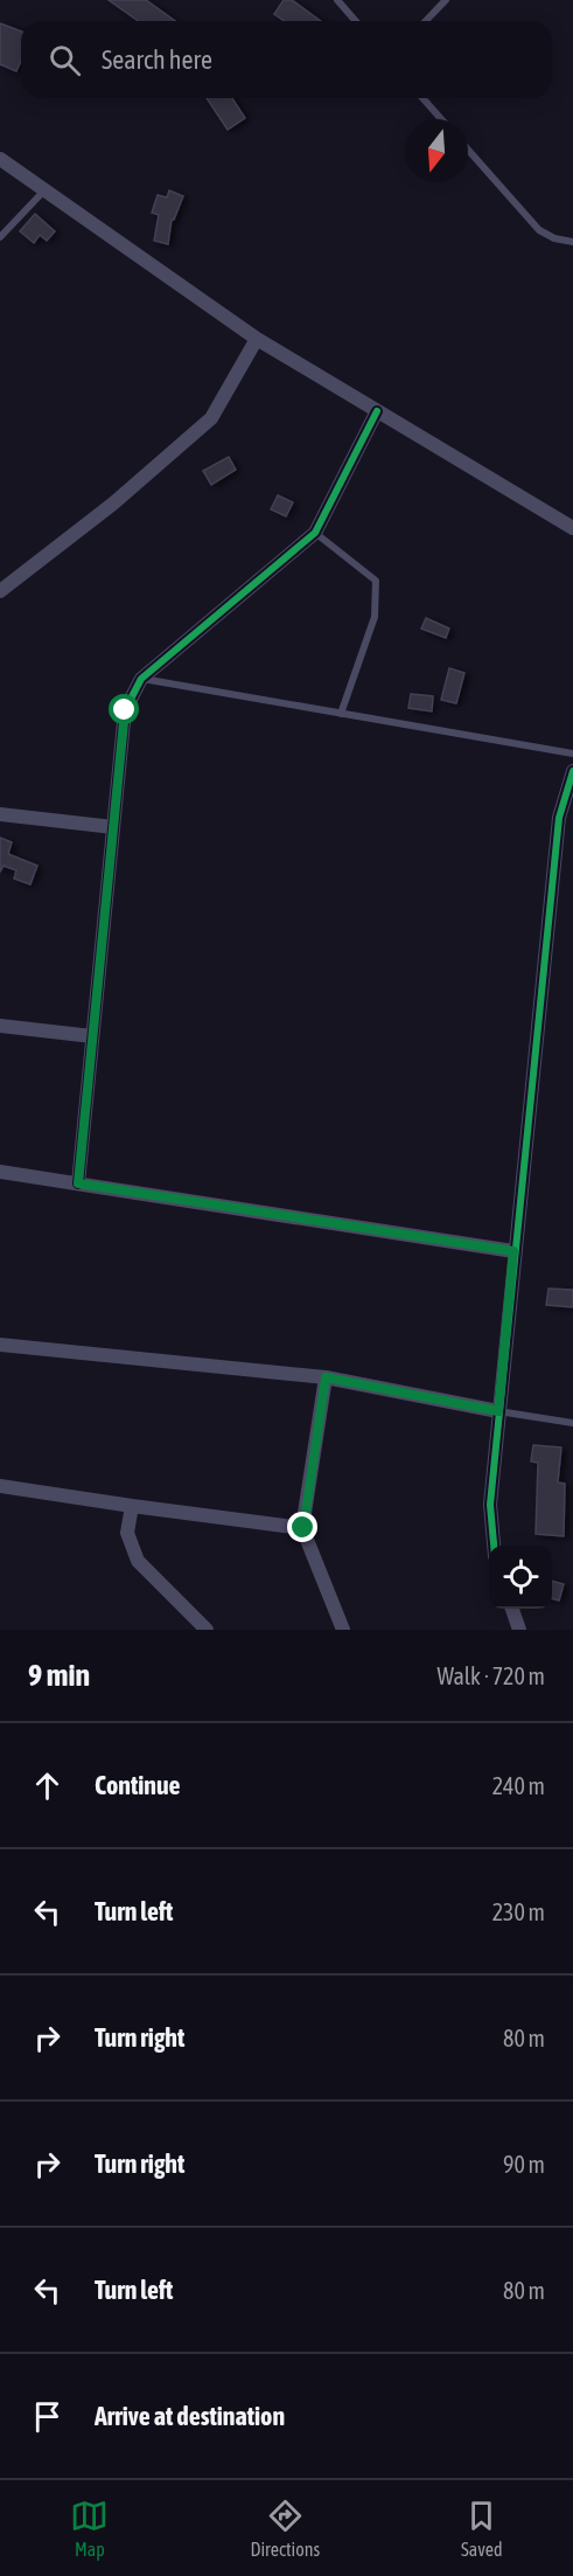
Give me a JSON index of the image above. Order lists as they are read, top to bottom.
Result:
{
  "north": "bottom",
  "page": {
    "search": "Search here",
    "heading": ["9 min", "Walk · 720 m"],
    "list": [
      ["Continue", "240 m"],
      ["Turn left", "230 m"],
      ["Turn right", "80 m"],
      ["Turn right", "90 m"],
      ["Turn left", "80 m"],
      "Arrive at destination"
    ],
    "nav": ["Map", "Directions", "Saved"]
  }
}
